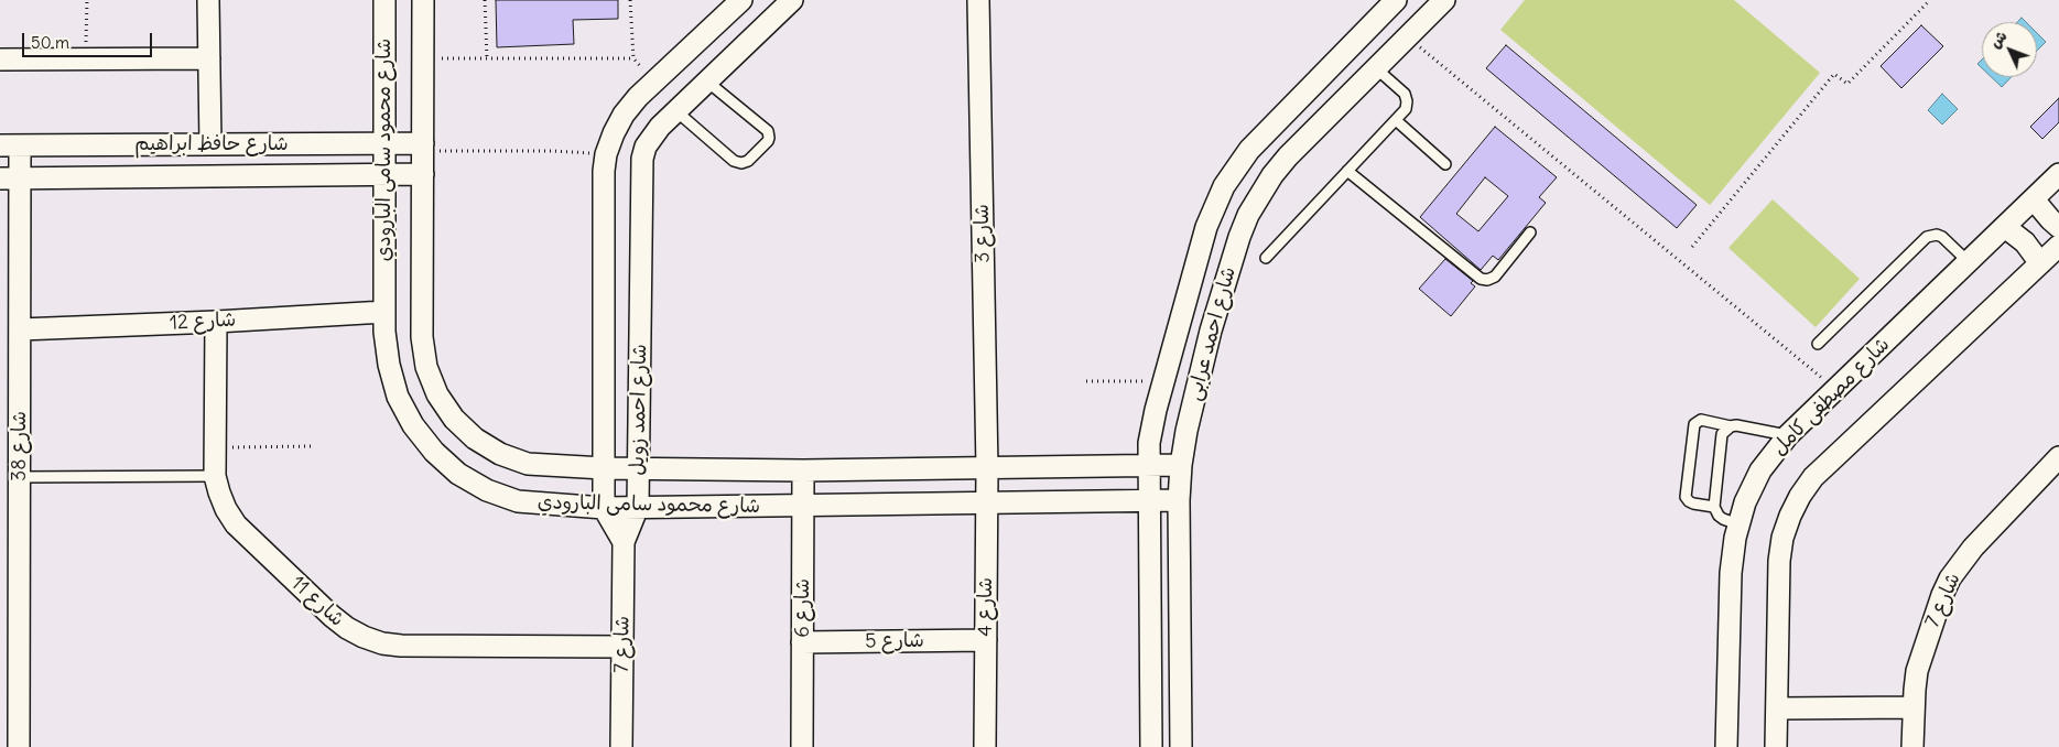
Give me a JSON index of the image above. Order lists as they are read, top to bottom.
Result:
{
  "streets": {
    "street": [
      "شارع حافظ ابراهيم",
      "شارع محمود سامى البارودي",
      "شارع 3",
      "شارع 12",
      "شارع احمد عرابى",
      "شارع مصطفى كامل",
      "شارع احمد زويل",
      "شارع 38",
      "شارع 7",
      "شارع 11",
      "شارع 4",
      "شارع 6",
      "شارع 5"
    ]
  },
  "crossings": [
    ["شارع حافظ ابراهيم", "شارع محمود سامى البارودي"],
    ["شارع حافظ ابراهيم", "شارع 38"],
    ["شارع محمود سامى البارودي", "شارع 3"],
    ["شارع محمود سامى البارودي", "شارع 12"],
    ["شارع محمود سامى البارودي", "شارع احمد عرابى"],
    ["شارع محمود سامى البارودي", "شارع احمد زويل"],
    ["شارع محمود سامى البارودي", "شارع 4"],
    ["شارع محمود سامى البارودي", "شارع 6"],
    ["شارع 3", "شارع 4"],
    ["شارع 12", "شارع 38"],
    ["شارع 12", "شارع 11"],
    ["شارع احمد زويل", "شارع 7"],
    ["شارع 7", "شارع 11"],
    ["شارع 4", "شارع 5"],
    ["شارع 6", "شارع 5"]
  ],
  "scale_bar": "50 m",
  "north": "top left"
}
